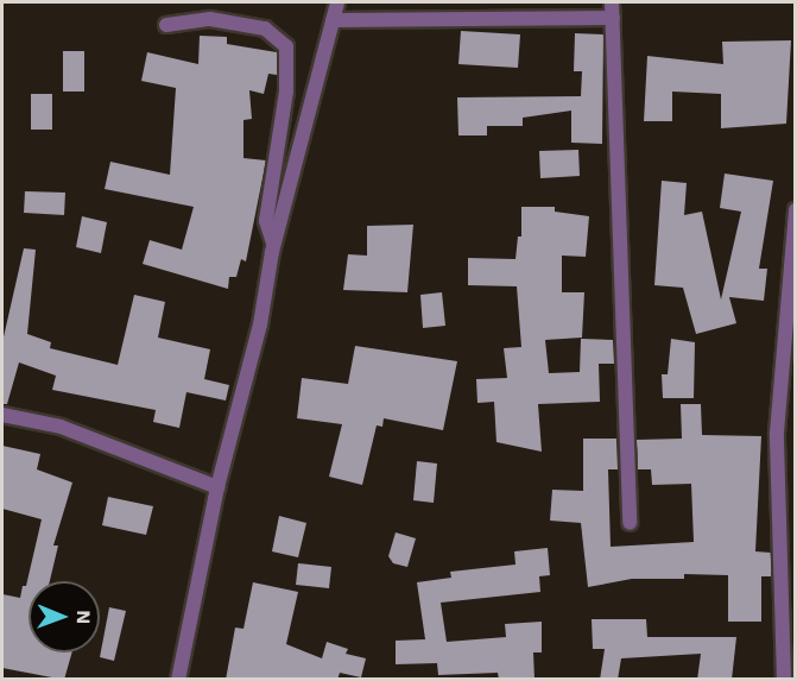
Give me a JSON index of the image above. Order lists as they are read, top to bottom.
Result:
{
  "north": "right"
}
